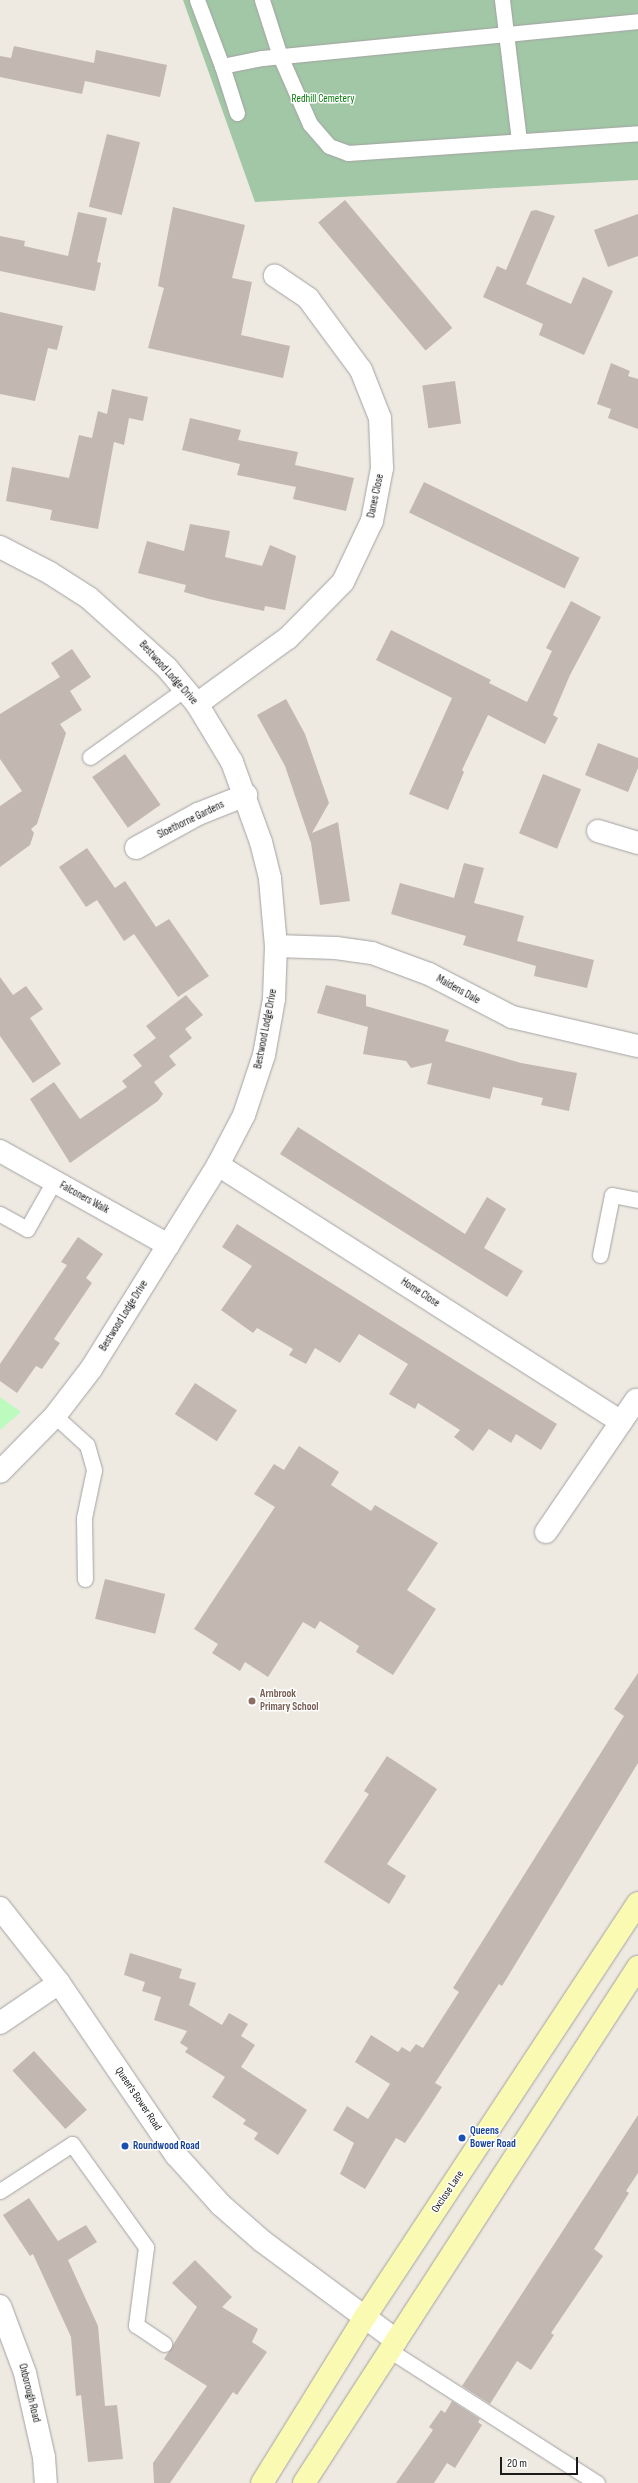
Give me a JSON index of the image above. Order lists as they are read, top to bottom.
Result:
{
  "streets": {
    "main road": ["Oxclose Lane"],
    "street": [
      "Danes Close",
      "Bestwood Lodge Drive",
      "Sloethorne Gardens",
      "Maidens Dale",
      "Falconers Walk",
      "Home Close",
      "Queen's Bower Road",
      "Oxborough Road"
    ]
  },
  "crossings": [
    ["Danes Close", "Bestwood Lodge Drive"],
    ["Bestwood Lodge Drive", "Sloethorne Gardens"],
    ["Bestwood Lodge Drive", "Maidens Dale"],
    ["Bestwood Lodge Drive", "Falconers Walk"],
    ["Bestwood Lodge Drive", "Home Close"],
    ["Queen's Bower Road", "Oxclose Lane"]
  ],
  "parks": ["Redhill Cemetery"],
  "places": ["Arnbrook Primary School", "Queens Bower Road", "Roundwood Road"],
  "scale_bar": "20 m"
}
